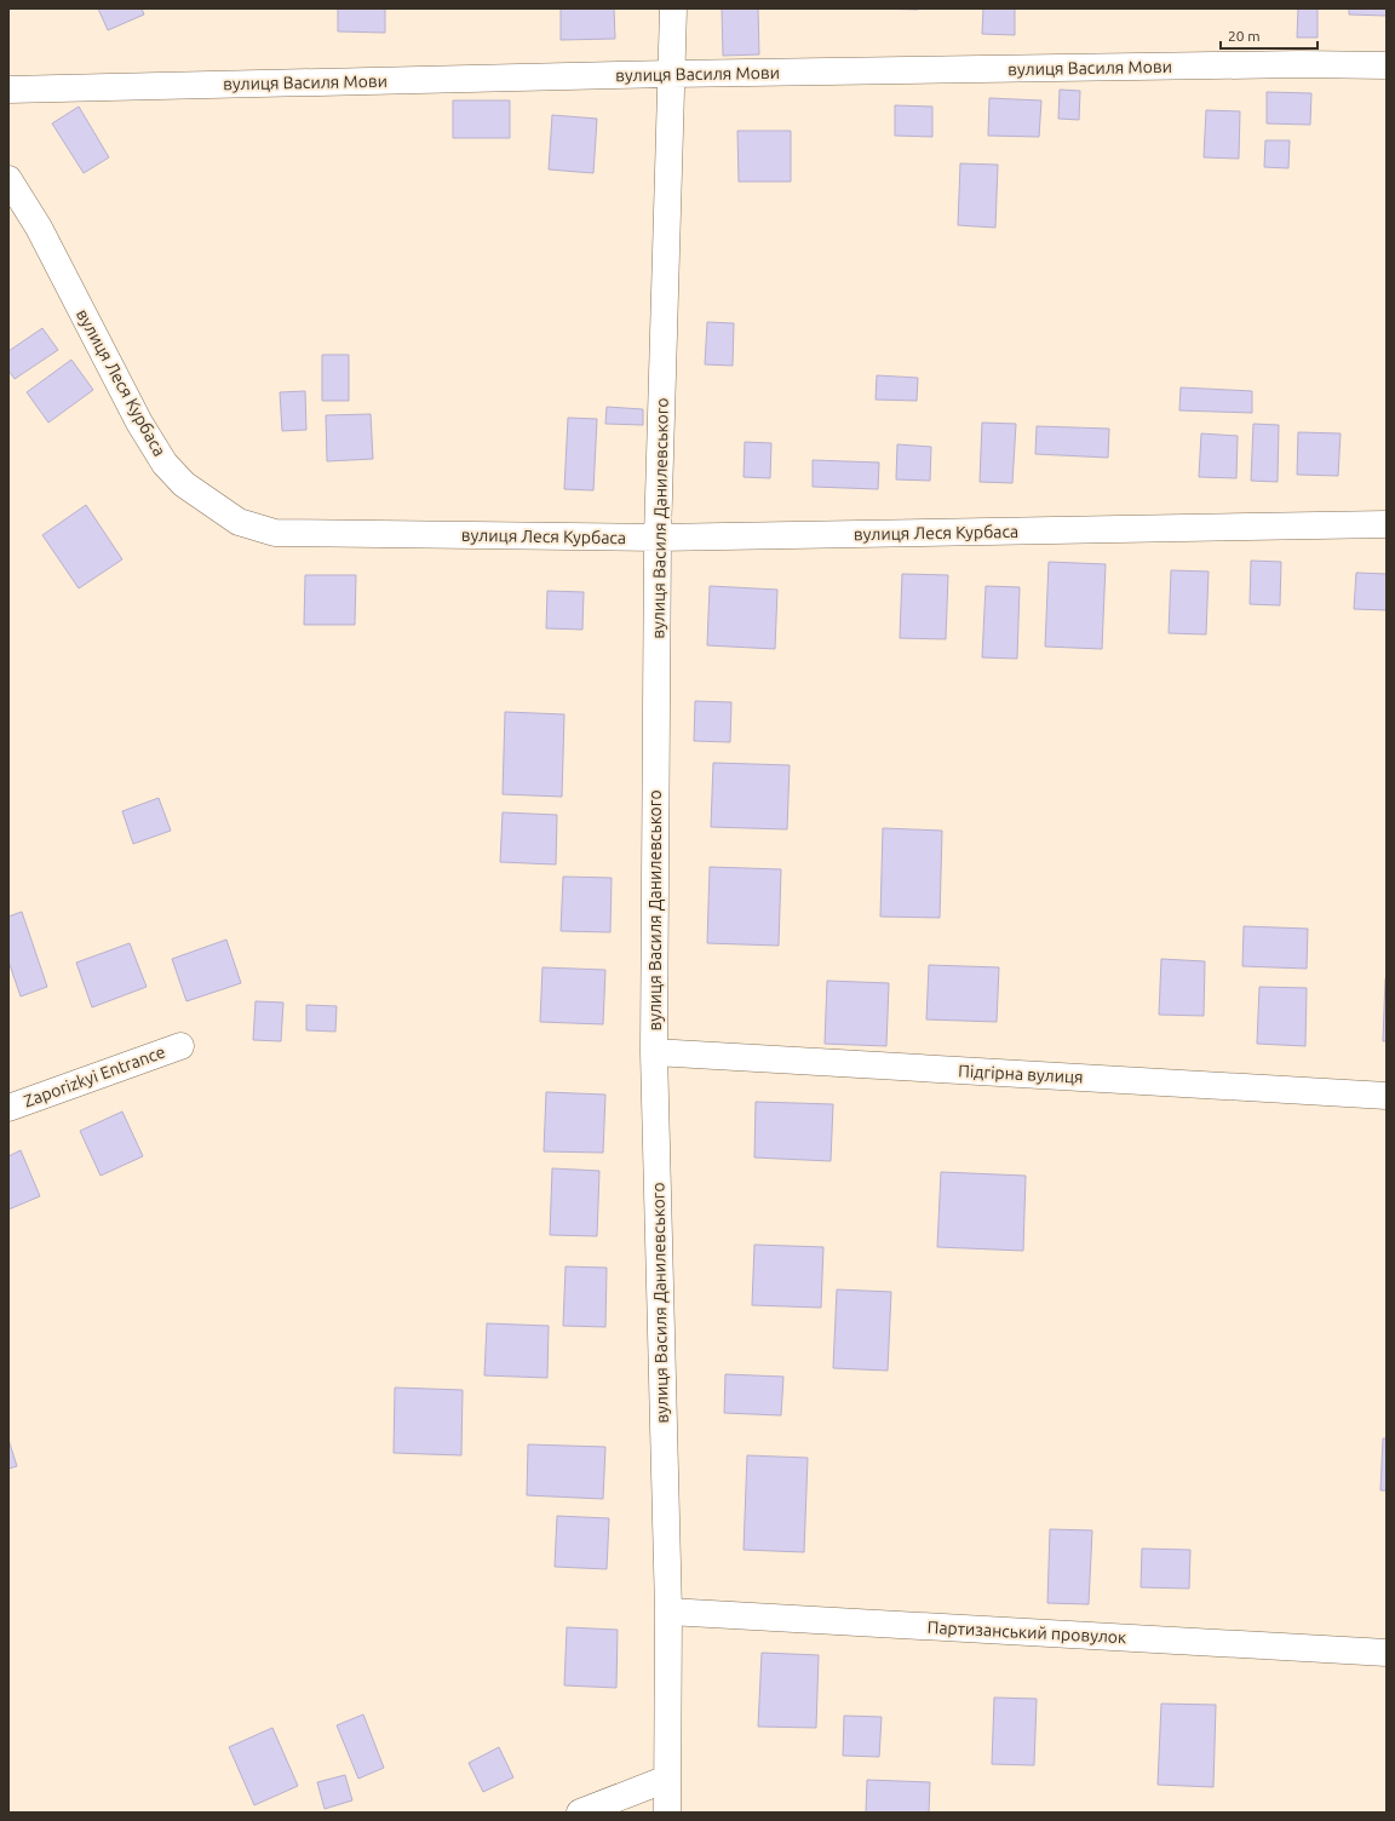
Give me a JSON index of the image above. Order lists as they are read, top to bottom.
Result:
{
  "streets": {
    "street": [
      "вулиця Василя Мови",
      "вулиця Леся Курбаса",
      "вулиця Василя Данилевського",
      "Підгірна вулиця",
      "Zaporizkyi Entrance",
      "Партизанський провулок"
    ]
  },
  "crossings": [
    ["вулиця Василя Мови", "вулиця Василя Данилевського"],
    ["вулиця Леся Курбаса", "вулиця Василя Данилевського"],
    ["вулиця Василя Данилевського", "Підгірна вулиця"],
    ["вулиця Василя Данилевського", "Партизанський провулок"]
  ],
  "scale_bar": "20 m"
}
